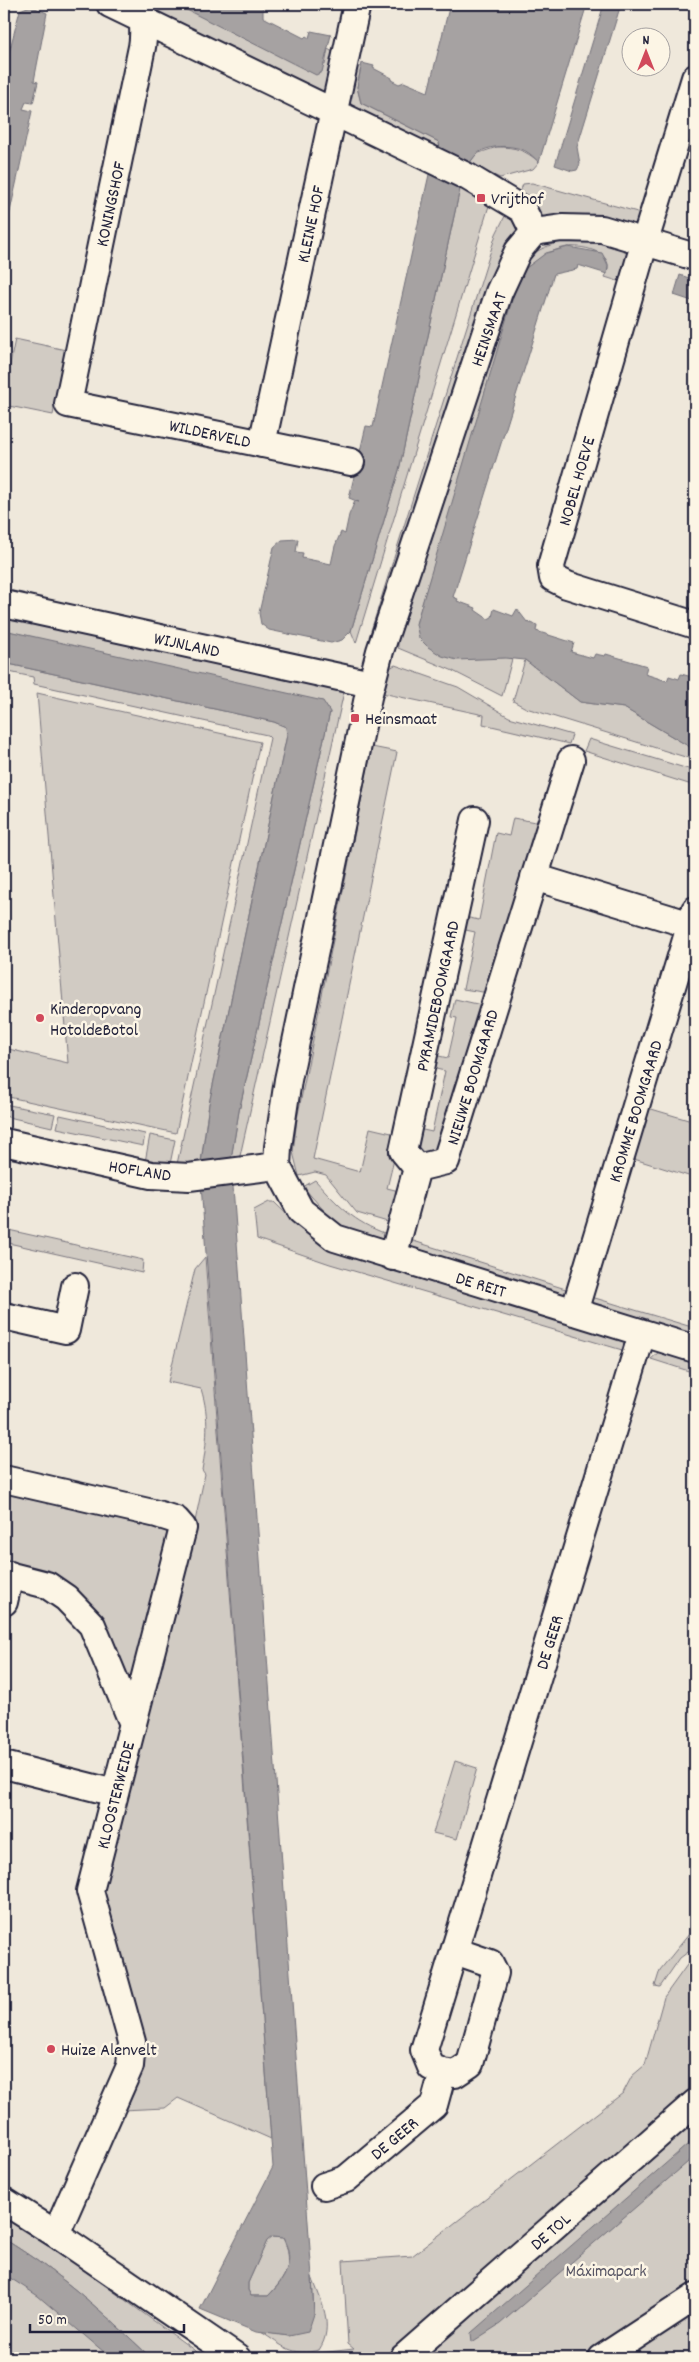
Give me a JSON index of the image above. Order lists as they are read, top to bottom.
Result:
{
  "streets": {
    "street": [
      "KONINGSHOF",
      "KLEINE HOF",
      "HEINSMAAT",
      "WILDERVELD",
      "NOBEL HOEVE",
      "WIJNLAND",
      "PYRAMIDEBOOMGAARD",
      "NIEUWE BOOMGAARD",
      "KROMME BOOMGAARD",
      "HOFLAND",
      "DE REIT",
      "DE GEER",
      "KLOOSTERWEIDE",
      "DE TOL"
    ]
  },
  "crossings": [
    ["KONINGSHOF", "WILDERVELD"],
    ["KLEINE HOF", "WILDERVELD"],
    ["HEINSMAAT", "WIJNLAND"],
    ["HEINSMAAT", "HOFLAND"],
    ["HEINSMAAT", "DE REIT"],
    ["PYRAMIDEBOOMGAARD", "NIEUWE BOOMGAARD"],
    ["KROMME BOOMGAARD", "DE REIT"],
    ["HOFLAND", "DE REIT"],
    ["DE REIT", "DE GEER"]
  ],
  "parks": ["Máximapark"],
  "places": {
    "transit": ["Vrijthof", "Heinsmaat"],
    "other": ["Kinderopvang HotoldeBotol", "Huize Alenvelt"]
  },
  "scale_bar": "50 m",
  "north": "top"
}
